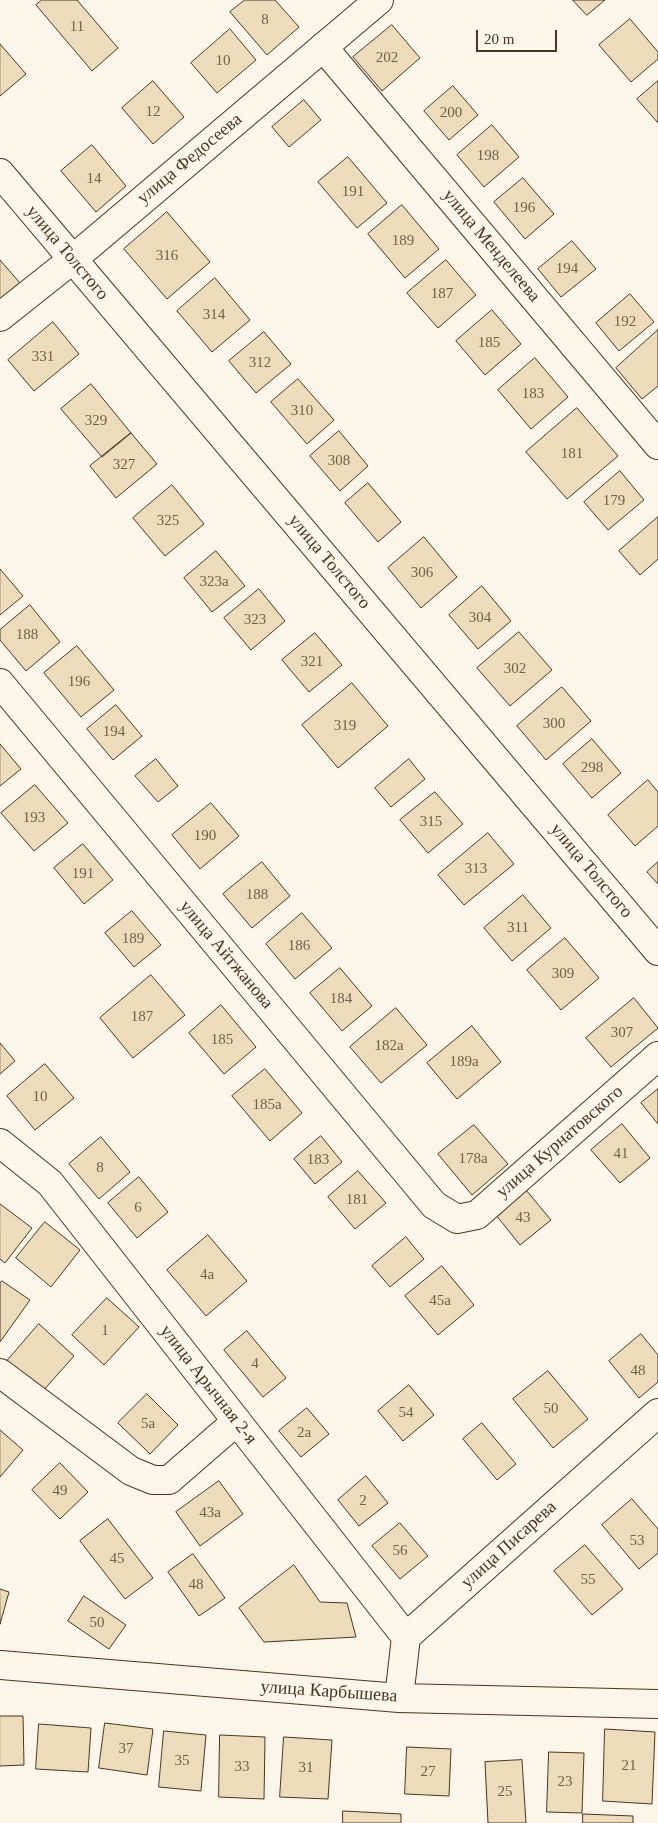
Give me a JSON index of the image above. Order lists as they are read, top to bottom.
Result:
{
  "streets": {
    "street": [
      "улица Федосеева",
      "улица Менделеева",
      "улица Толстого",
      "улица Айтжанова",
      "улица Курнатовского",
      "улица Арычная 2-я",
      "улица Писарева",
      "улица Карбышева"
    ]
  },
  "crossings": [
    ["улица Федосеева", "улица Менделеева"],
    ["улица Федосеева", "улица Толстого"],
    ["улица Айтжанова", "улица Курнатовского"],
    ["улица Арычная 2-я", "улица Писарева"]
  ],
  "house_numbers": [
    "8",
    "11",
    "202",
    "10",
    "12",
    "200",
    "198",
    "14",
    "191",
    "196",
    "189",
    "316",
    "194",
    "187",
    "314",
    "192",
    "185",
    "331",
    "312",
    "183",
    "310",
    "329",
    "181",
    "308",
    "327",
    "179",
    "325",
    "306",
    "323а",
    "304",
    "323",
    "188",
    "321",
    "302",
    "196",
    "300",
    "319",
    "194",
    "298",
    "193",
    "315",
    "190",
    "313",
    "191",
    "188",
    "311",
    "189",
    "186",
    "309",
    "184",
    "187",
    "307",
    "185",
    "182а",
    "189а",
    "10",
    "185а",
    "41",
    "178а",
    "183",
    "8",
    "181",
    "6",
    "43",
    "4а",
    "45а",
    "1",
    "4",
    "48",
    "50",
    "54",
    "5а",
    "2а",
    "49",
    "2",
    "43а",
    "53",
    "56",
    "45",
    "55",
    "48",
    "50",
    "37",
    "35",
    "21",
    "33",
    "31",
    "27",
    "23",
    "25"
  ],
  "scale_bar": "20 m"
}
